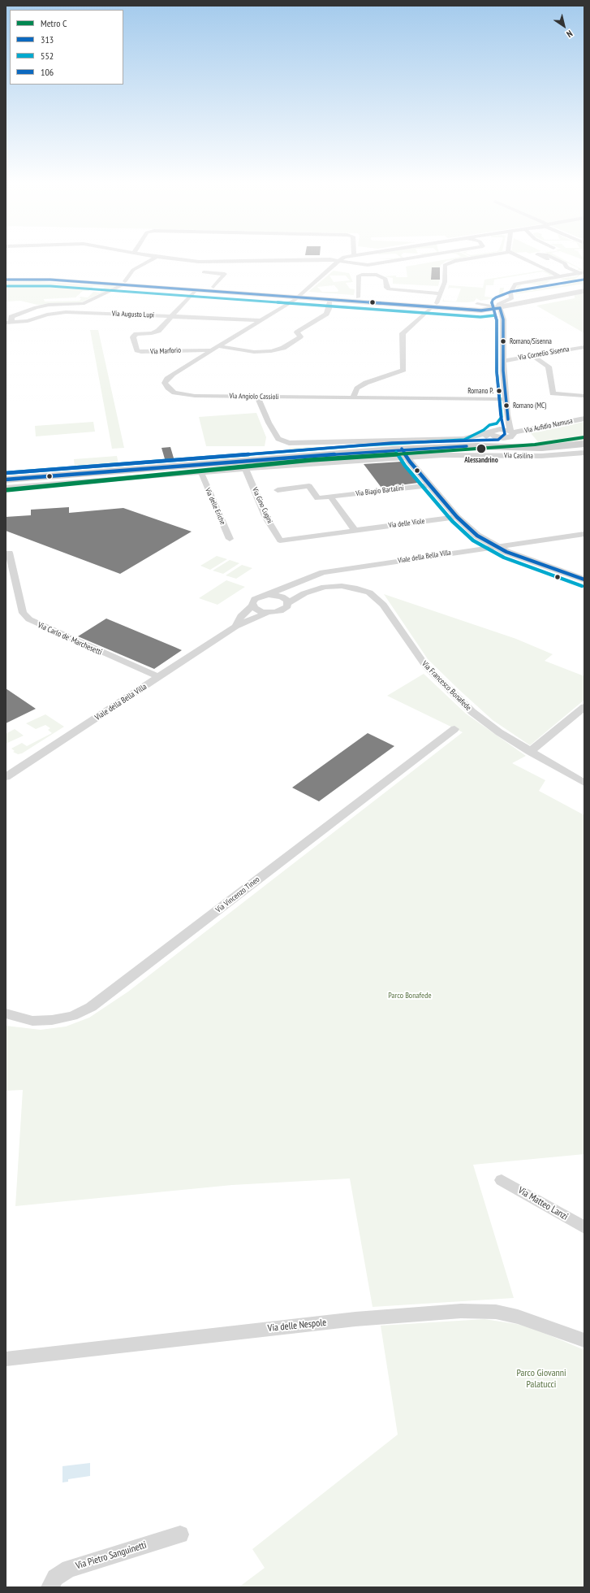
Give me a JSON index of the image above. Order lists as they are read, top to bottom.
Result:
{
  "streets": {
    "main road": ["Via Casilina"],
    "street": [
      "Via Augusto Lupi",
      "Via Marforio",
      "Via Cornelio Sisenna",
      "Via Angiolo Cassioli",
      "Via Aufidio Namusa",
      "Via Biagio Bartalini",
      "Via Gino Cugini",
      "Via delle Eriche",
      "Via delle Viole",
      "Viale della Bella Villa",
      "Via Carlo de' Marchesetti",
      "Via Francesco Bonafede",
      "Via Vincenzo Tineo",
      "Via Matteo Lanzi",
      "Via delle Nespole",
      "Via Pietro Sanguinetti"
    ]
  },
  "crossings": [
    ["Via Augusto Lupi", "Via Marforio"],
    ["Via Augusto Lupi", "Via Angiolo Cassioli"],
    ["Via Marforio", "Via Angiolo Cassioli"],
    ["Via Casilina", "Via Gino Cugini"],
    ["Via Casilina", "Via delle Eriche"],
    ["Via Gino Cugini", "Via delle Viole"],
    ["Viale della Bella Villa", "Via Carlo de' Marchesetti"],
    ["Viale della Bella Villa", "Via Francesco Bonafede"]
  ],
  "parks": ["Parco Bonafede", "Parco Giovanni Palatucci"],
  "places": [
    "Romano/Sisenna",
    "Romano P.",
    "Romano (MC)",
    "Alessandrino"
  ],
  "lines": [
    "transit line 313",
    "transit line 106",
    "transit line 552",
    "metro line C"
  ],
  "legend": [
    "Metro C",
    "313",
    "552",
    "106"
  ],
  "north": "bottom right"
}
